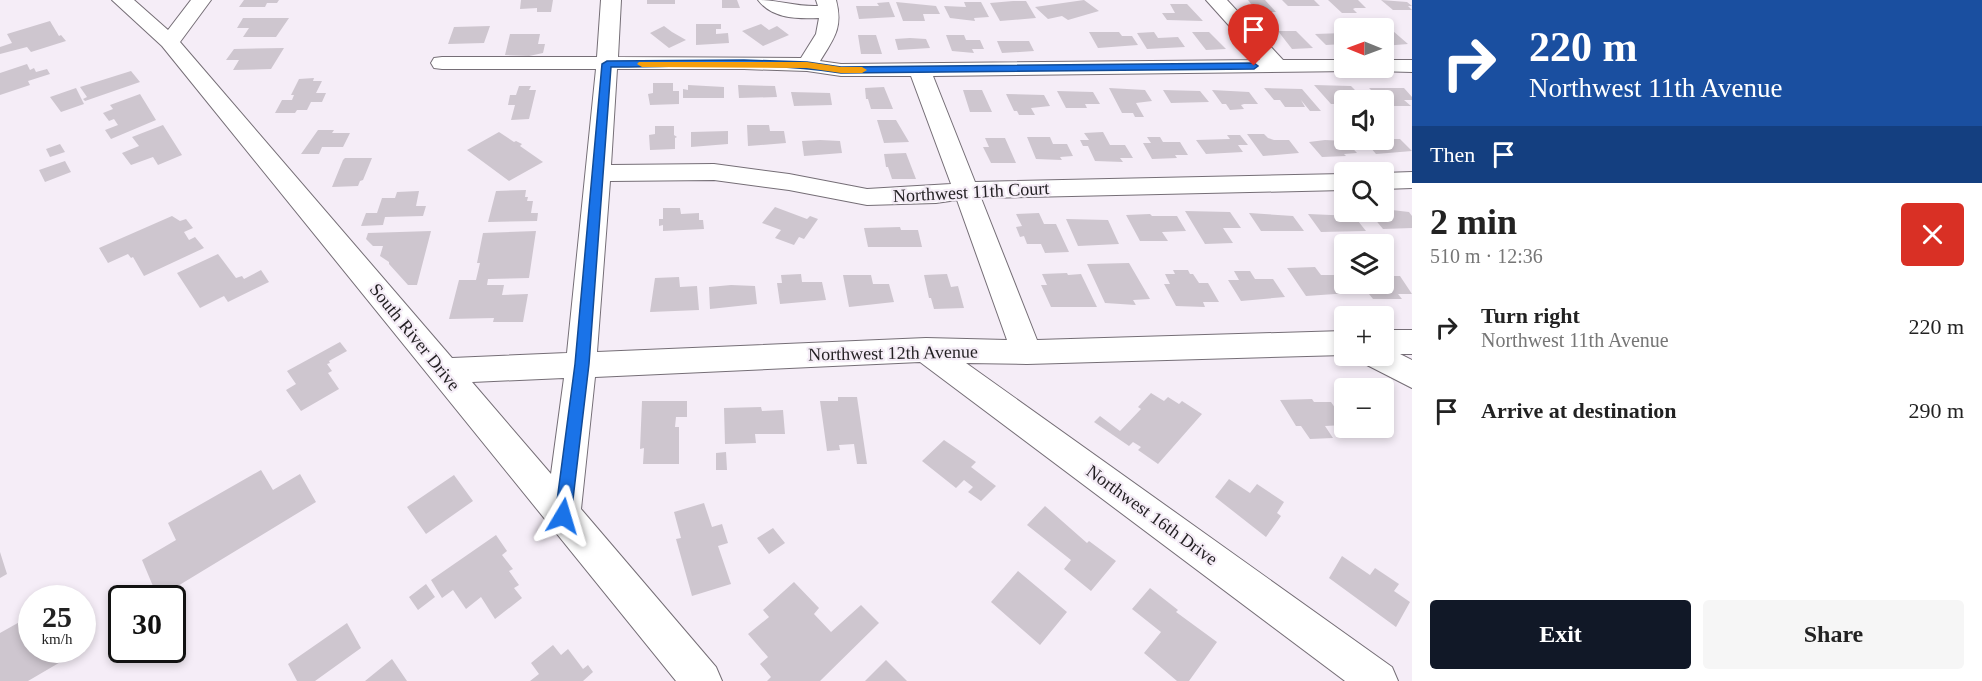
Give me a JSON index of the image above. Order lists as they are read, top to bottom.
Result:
{
  "streets": {
    "street": [
      "Northwest 11th Court",
      "South River Drive",
      "Northwest 12th Avenue",
      "Northwest 16th Drive"
    ]
  },
  "crossings": [
    ["South River Drive", "Northwest 12th Avenue"],
    ["Northwest 12th Avenue", "Northwest 16th Drive"]
  ],
  "north": "left",
  "page": {
    "turn": ["220 m", "Northwest 11th Avenue"],
    "map_buttons": ["+", "−"],
    "then": "Then",
    "heading": ["2 min", "510 m · 12:36"],
    "list": [
      {
        "name": "Turn right",
        "note": "Northwest 11th Avenue",
        "value": "220 m"
      },
      {
        "name": "Arrive at destination",
        "value": "290 m"
      }
    ],
    "speed": "25 km/h",
    "limit": "30",
    "buttons": ["Exit", "Share"]
  }
}
